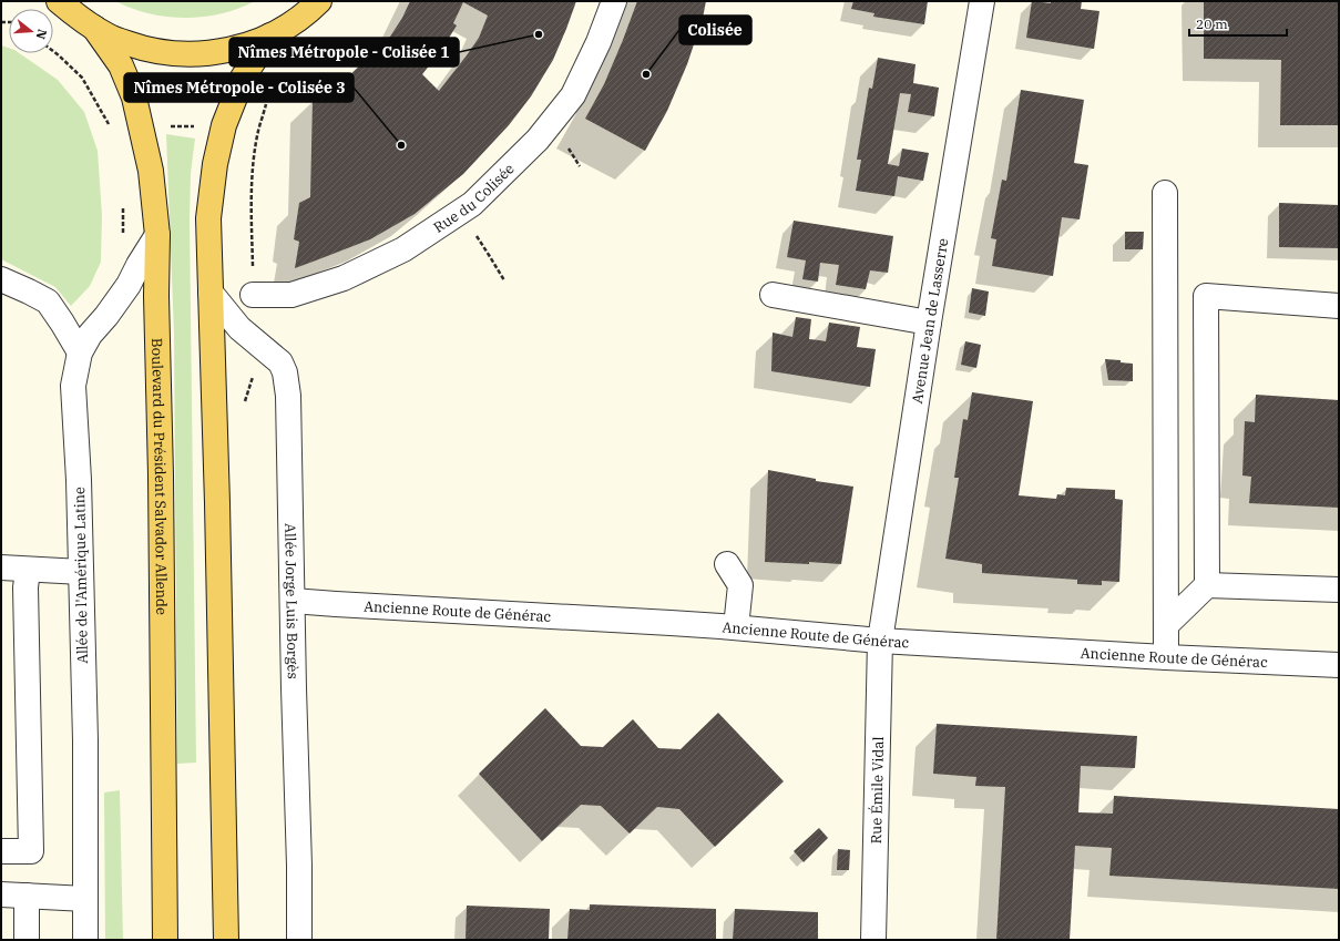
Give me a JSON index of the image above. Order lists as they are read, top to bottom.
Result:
{
  "streets": {
    "main road": ["Boulevard du Président Salvador Allende"],
    "street": [
      "Rue du Colisée",
      "Avenue Jean de Lasserre",
      "Allée de l'Amérique Latine",
      "Allée Jorge Luis Borgès",
      "Ancienne Route de Générac",
      "Rue Émile Vidal"
    ]
  },
  "crossings": [
    ["Avenue Jean de Lasserre", "Ancienne Route de Générac"],
    ["Avenue Jean de Lasserre", "Rue Émile Vidal"],
    ["Boulevard du Président Salvador Allende", "Allée de l'Amérique Latine"],
    ["Allée Jorge Luis Borgès", "Ancienne Route de Générac"],
    ["Ancienne Route de Générac", "Rue Émile Vidal"]
  ],
  "places": ["Nîmes Métropole - Colisée 1", "Colisée", "Nîmes Métropole - Colisée 3"],
  "scale_bar": "20 m",
  "north": "right"
}
